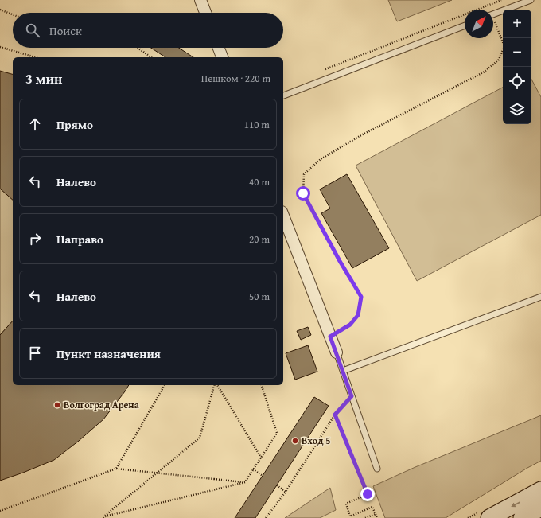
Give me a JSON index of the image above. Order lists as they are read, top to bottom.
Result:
{
  "places": ["Волгоград Арена", "Вход 5"],
  "north": "top right",
  "page": {
    "map_buttons": ["+", "−"],
    "search": "Поиск",
    "heading": ["3 мин", "Пешком · 220 m"],
    "list": [
      ["Прямо", "110 m"],
      ["Налево", "40 m"],
      ["Направо", "20 m"],
      ["Налево", "50 m"],
      "Пункт назначения"
    ]
  }
}
